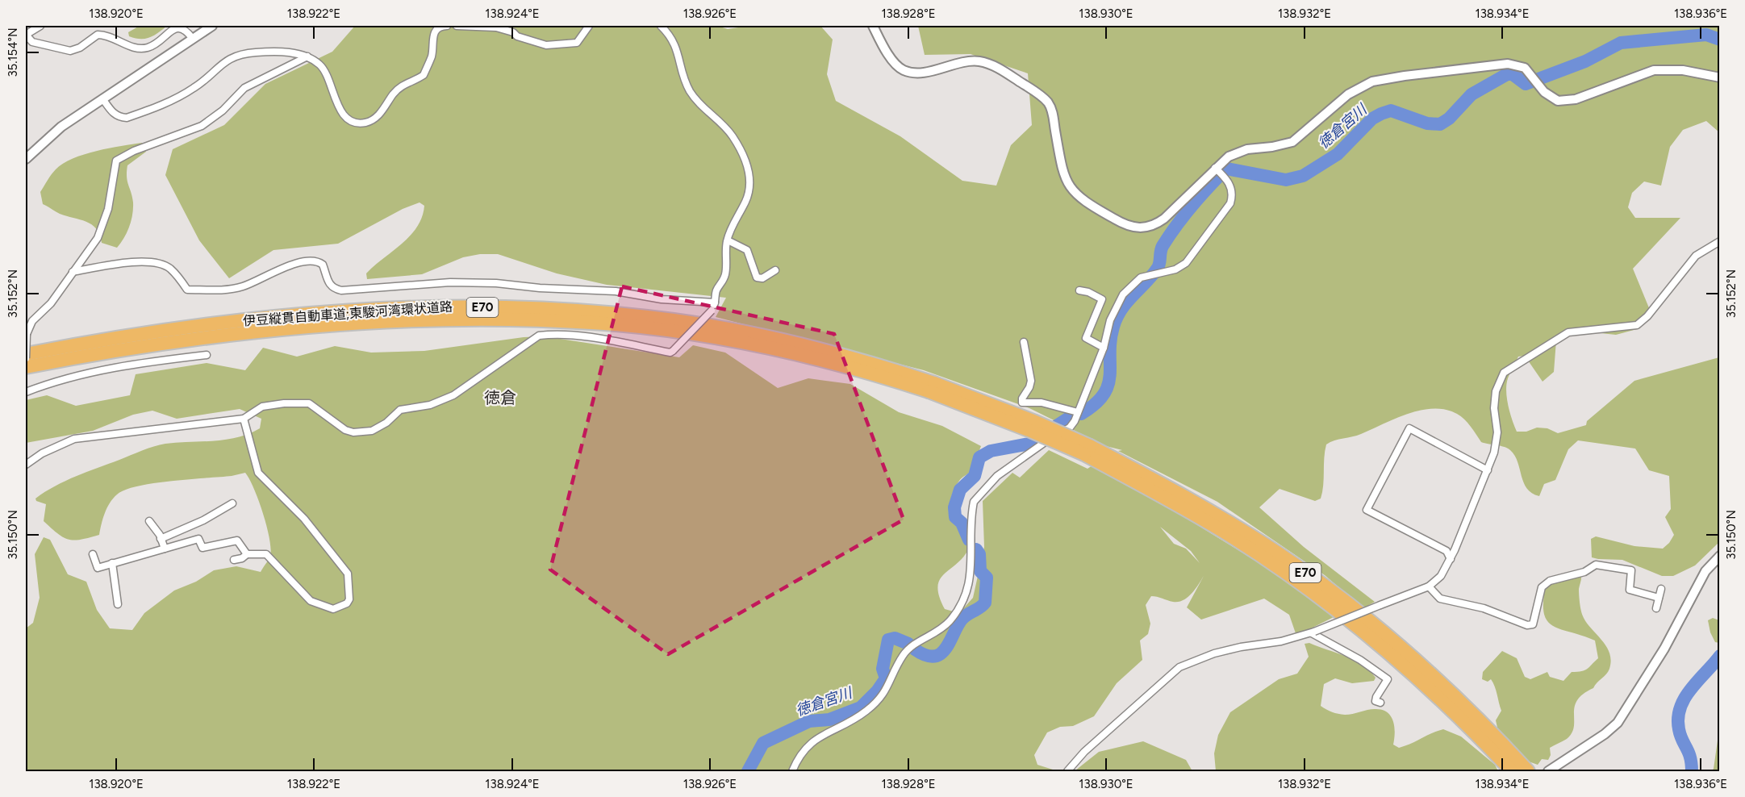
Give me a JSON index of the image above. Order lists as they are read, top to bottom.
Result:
{
  "streets": {
    "highway": ["E70", "伊豆縦貫自動車道;東駿河湾環状道路"]
  },
  "districts": ["徳倉"],
  "water": ["徳倉宮川"],
  "coordinates": [
    "138.920°E",
    "138.922°E",
    "138.924°E",
    "138.926°E",
    "138.928°E",
    "138.930°E",
    "138.932°E",
    "138.934°E",
    "138.936°E",
    "35.154°N",
    "35.152°N",
    "35.150°N"
  ]
}
